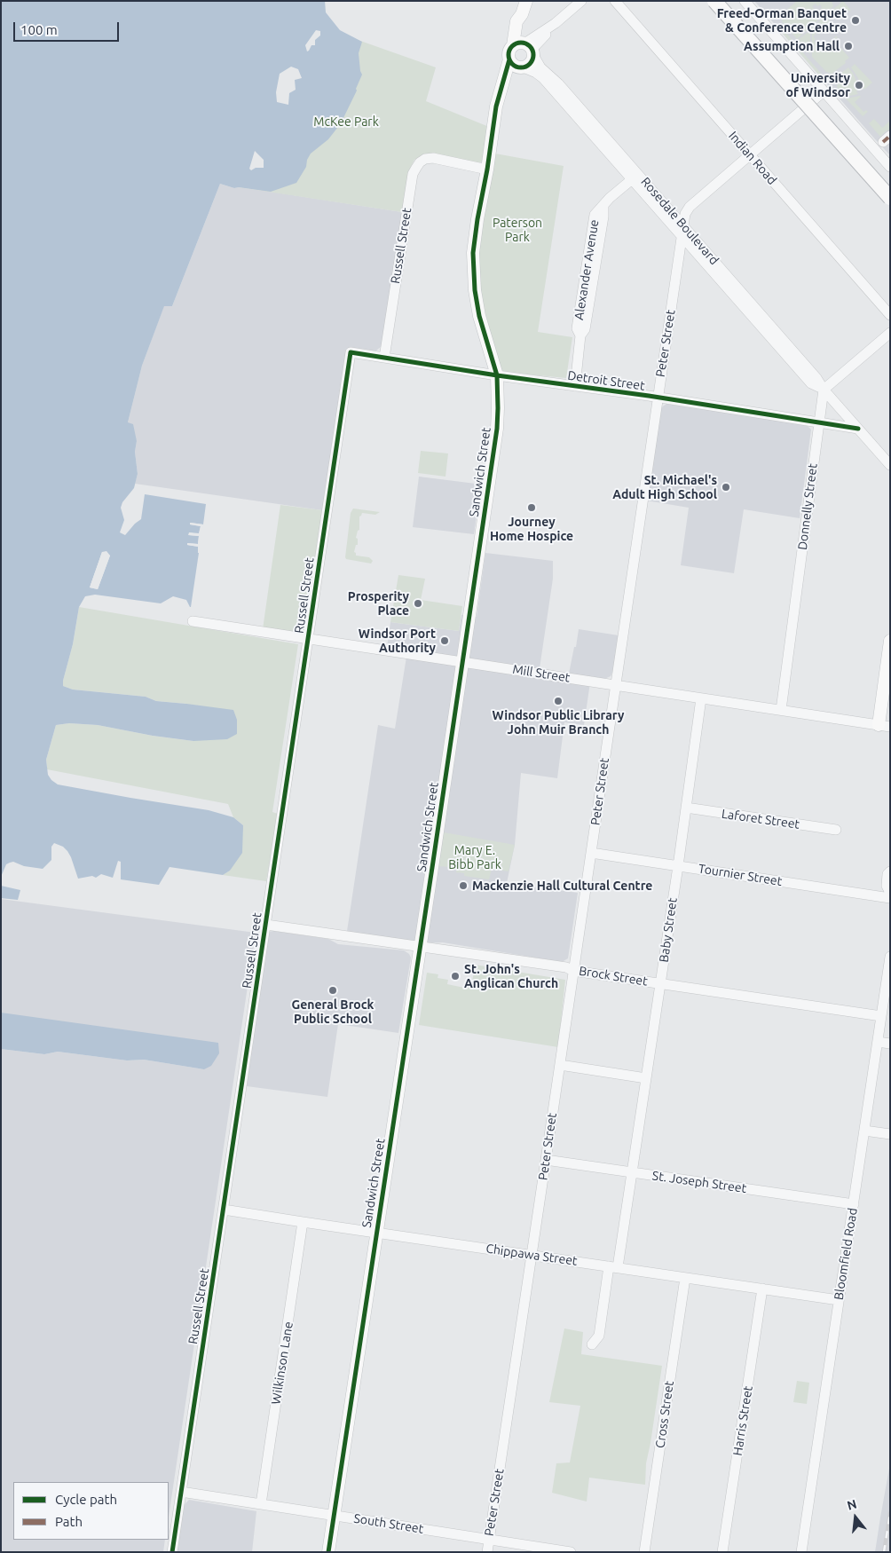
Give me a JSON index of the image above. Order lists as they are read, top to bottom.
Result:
{
  "streets": {
    "main road": ["Sandwich Street"],
    "street": [
      "Indian Road",
      "Rosedale Boulevard",
      "Russell Street",
      "Alexander Avenue",
      "Peter Street",
      "Detroit Street",
      "Donnelly Street",
      "Mill Street",
      "Laforet Street",
      "Tournier Street",
      "Baby Street",
      "Brock Street",
      "St. Joseph Street",
      "Bloomfield Road",
      "Chippawa Street",
      "Wilkinson Lane",
      "Cross Street",
      "Harris Street",
      "South Street"
    ]
  },
  "crossings": [
    ["Indian Road", "Peter Street"],
    ["Rosedale Boulevard", "Alexander Avenue"],
    ["Rosedale Boulevard", "Peter Street"],
    ["Rosedale Boulevard", "Detroit Street"],
    ["Rosedale Boulevard", "Donnelly Street"],
    ["Russell Street", "Detroit Street"],
    ["Russell Street", "Sandwich Street"],
    ["Russell Street", "Mill Street"],
    ["Russell Street", "Brock Street"],
    ["Russell Street", "Chippawa Street"],
    ["Russell Street", "South Street"],
    ["Alexander Avenue", "Detroit Street"],
    ["Peter Street", "Detroit Street"],
    ["Peter Street", "Mill Street"],
    ["Peter Street", "Tournier Street"],
    ["Peter Street", "Brock Street"],
    ["Peter Street", "St. Joseph Street"],
    ["Peter Street", "Chippawa Street"],
    ["Peter Street", "South Street"],
    ["Detroit Street", "Sandwich Street"],
    ["Detroit Street", "Donnelly Street"],
    ["Sandwich Street", "Mill Street"],
    ["Sandwich Street", "Brock Street"],
    ["Sandwich Street", "Chippawa Street"],
    ["Sandwich Street", "South Street"],
    ["Donnelly Street", "Mill Street"],
    ["Mill Street", "Baby Street"],
    ["Laforet Street", "Baby Street"],
    ["Tournier Street", "Baby Street"],
    ["Baby Street", "Brock Street"],
    ["Baby Street", "St. Joseph Street"],
    ["Baby Street", "Chippawa Street"],
    ["Brock Street", "Bloomfield Road"],
    ["St. Joseph Street", "Bloomfield Road"],
    ["Bloomfield Road", "Chippawa Street"],
    ["Chippawa Street", "Wilkinson Lane"],
    ["Chippawa Street", "Cross Street"],
    ["Chippawa Street", "Harris Street"],
    ["Wilkinson Lane", "South Street"]
  ],
  "parks": ["McKee Park", "Paterson Park", "Mary E. Bibb Park"],
  "places": [
    "Freed-Orman Banquet & Conference Centre",
    "Assumption Hall",
    "University of Windsor",
    "St. Michael's Adult High School",
    "Journey Home Hospice",
    "Prosperity Place",
    "Windsor Port Authority",
    "Windsor Public Library John Muir Branch",
    "Mackenzie Hall Cultural Centre",
    "St. John's Anglican Church",
    "General Brock Public School"
  ],
  "legend": ["Cycle path", "Path"],
  "scale_bar": "100 m",
  "north": "top"
}
